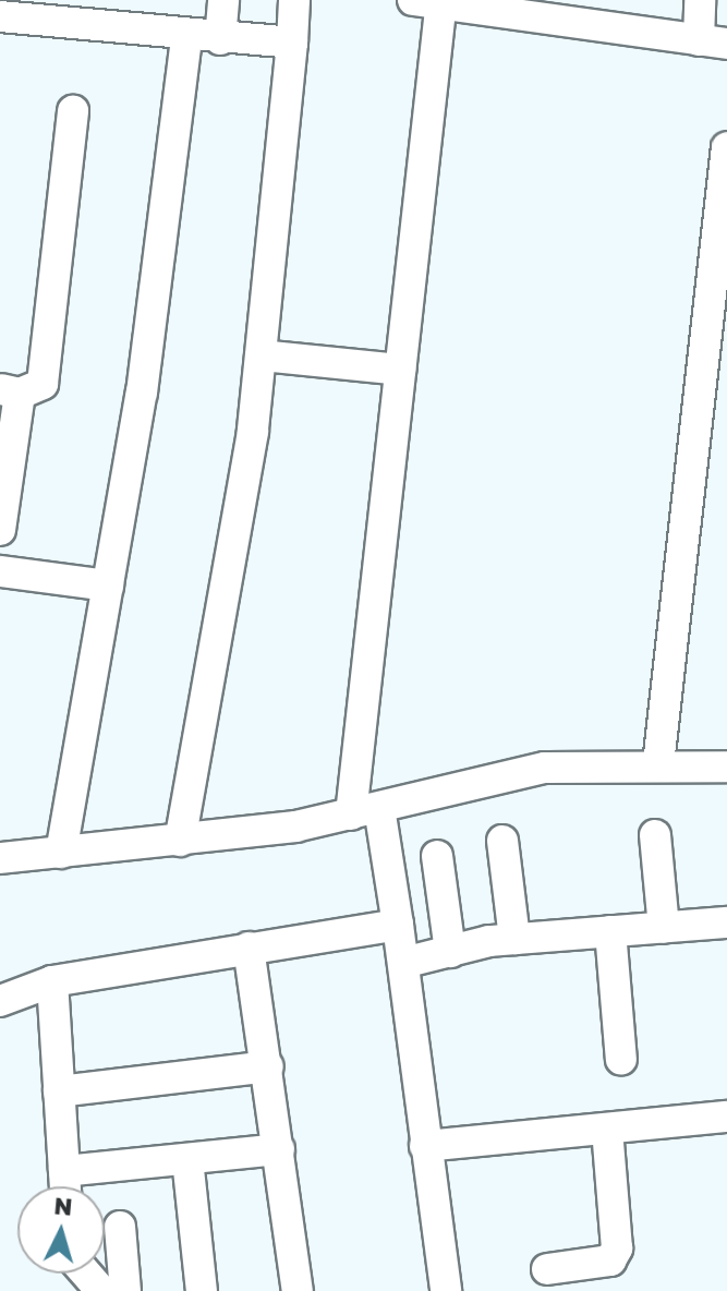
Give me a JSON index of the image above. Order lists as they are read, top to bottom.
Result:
{
  "north": "top"
}
